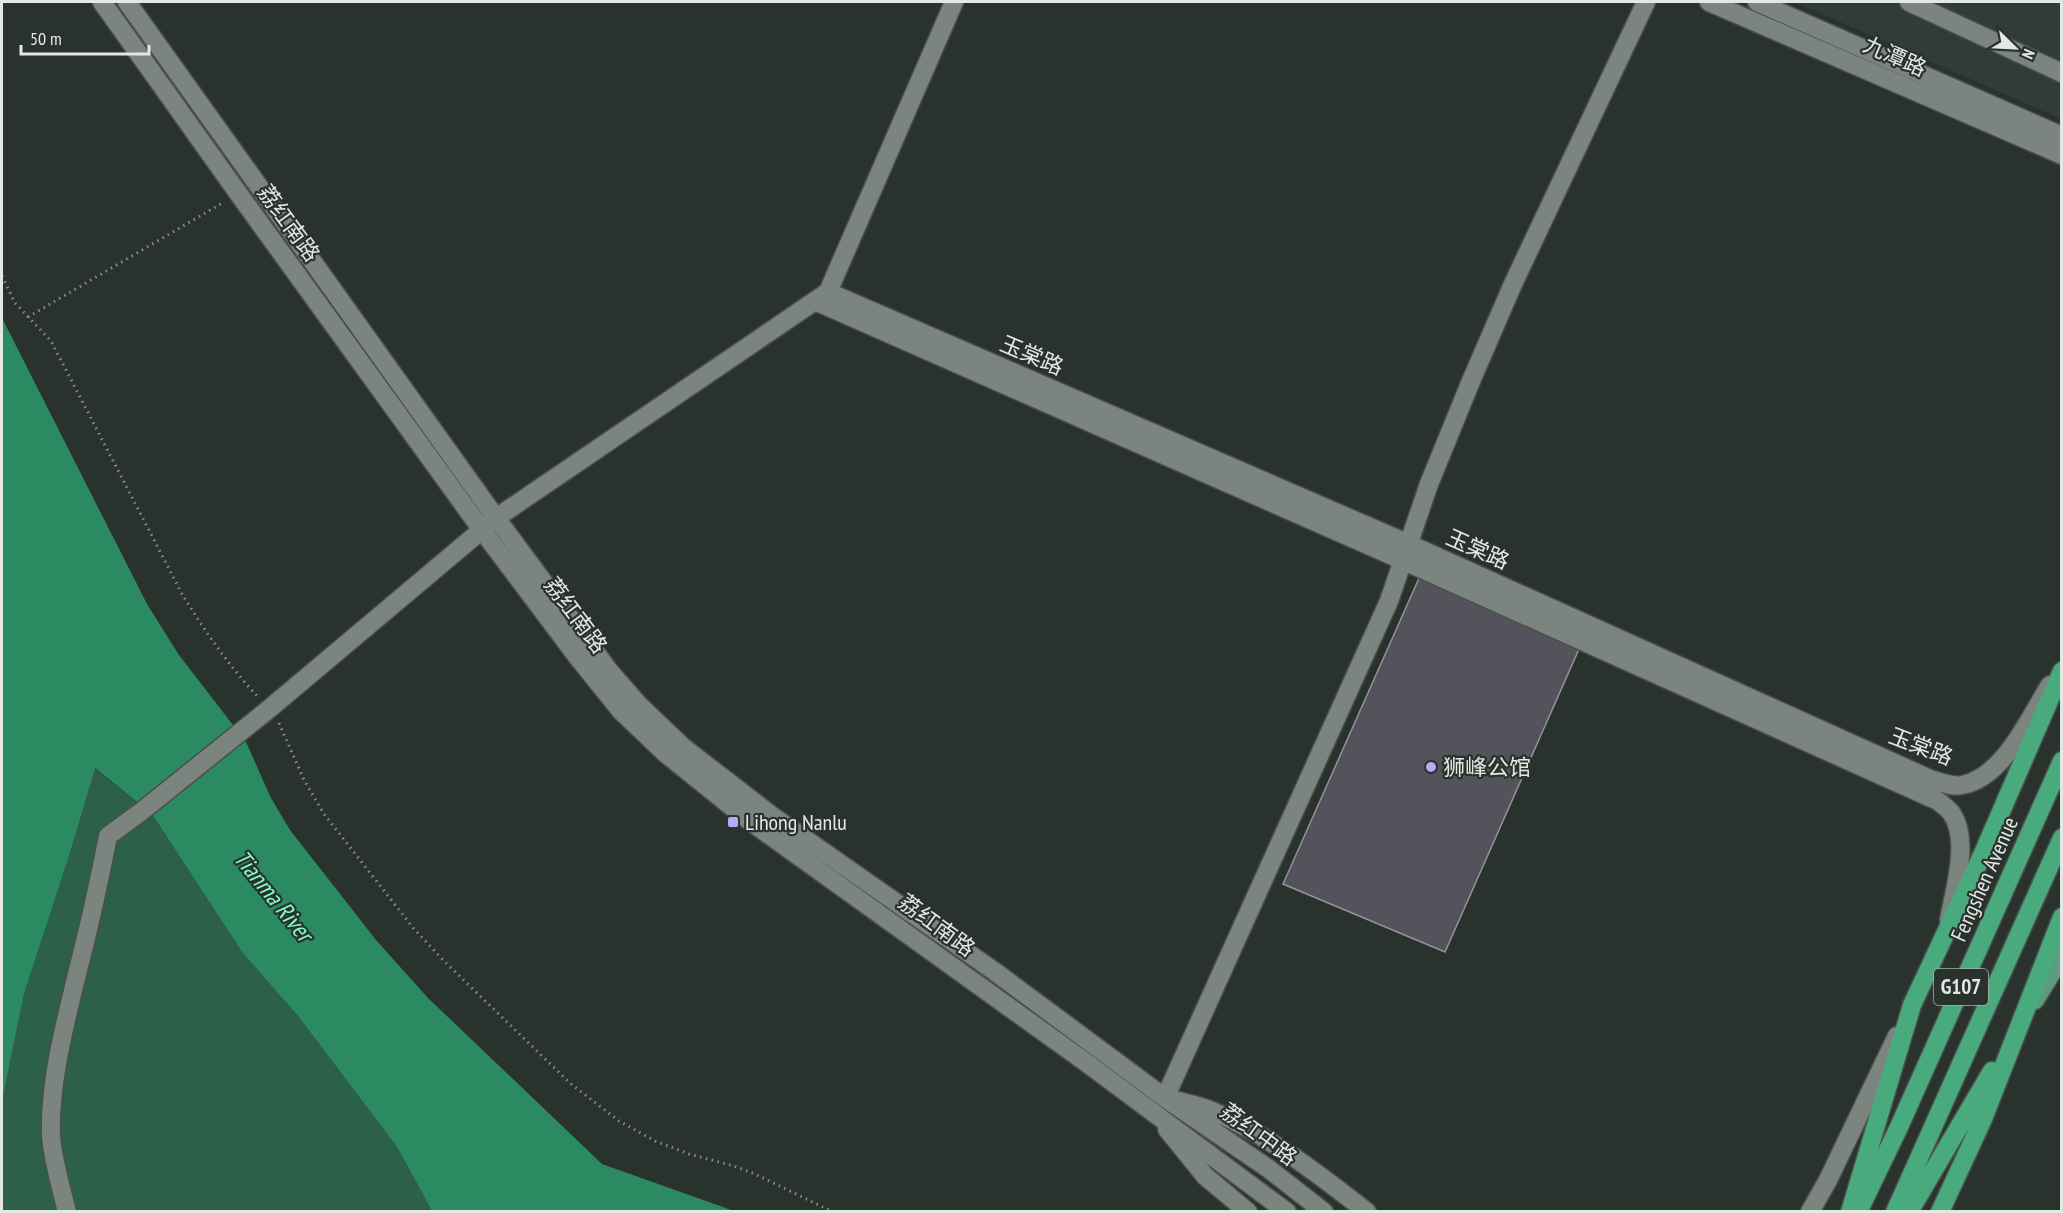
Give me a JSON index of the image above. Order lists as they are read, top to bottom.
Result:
{
  "streets": {
    "highway": ["Fengshen Avenue", "G107"],
    "street": [
      "九潭路",
      "荔红南路",
      "玉棠路",
      "荔红中路"
    ]
  },
  "crossings": [
    ["荔红南路", "荔红中路"]
  ],
  "water": ["Tianma River"],
  "places": {
    "other": ["狮峰公馆"],
    "transit": ["Lihong Nanlu"]
  },
  "scale_bar": "50 m",
  "north": "bottom right"
}
